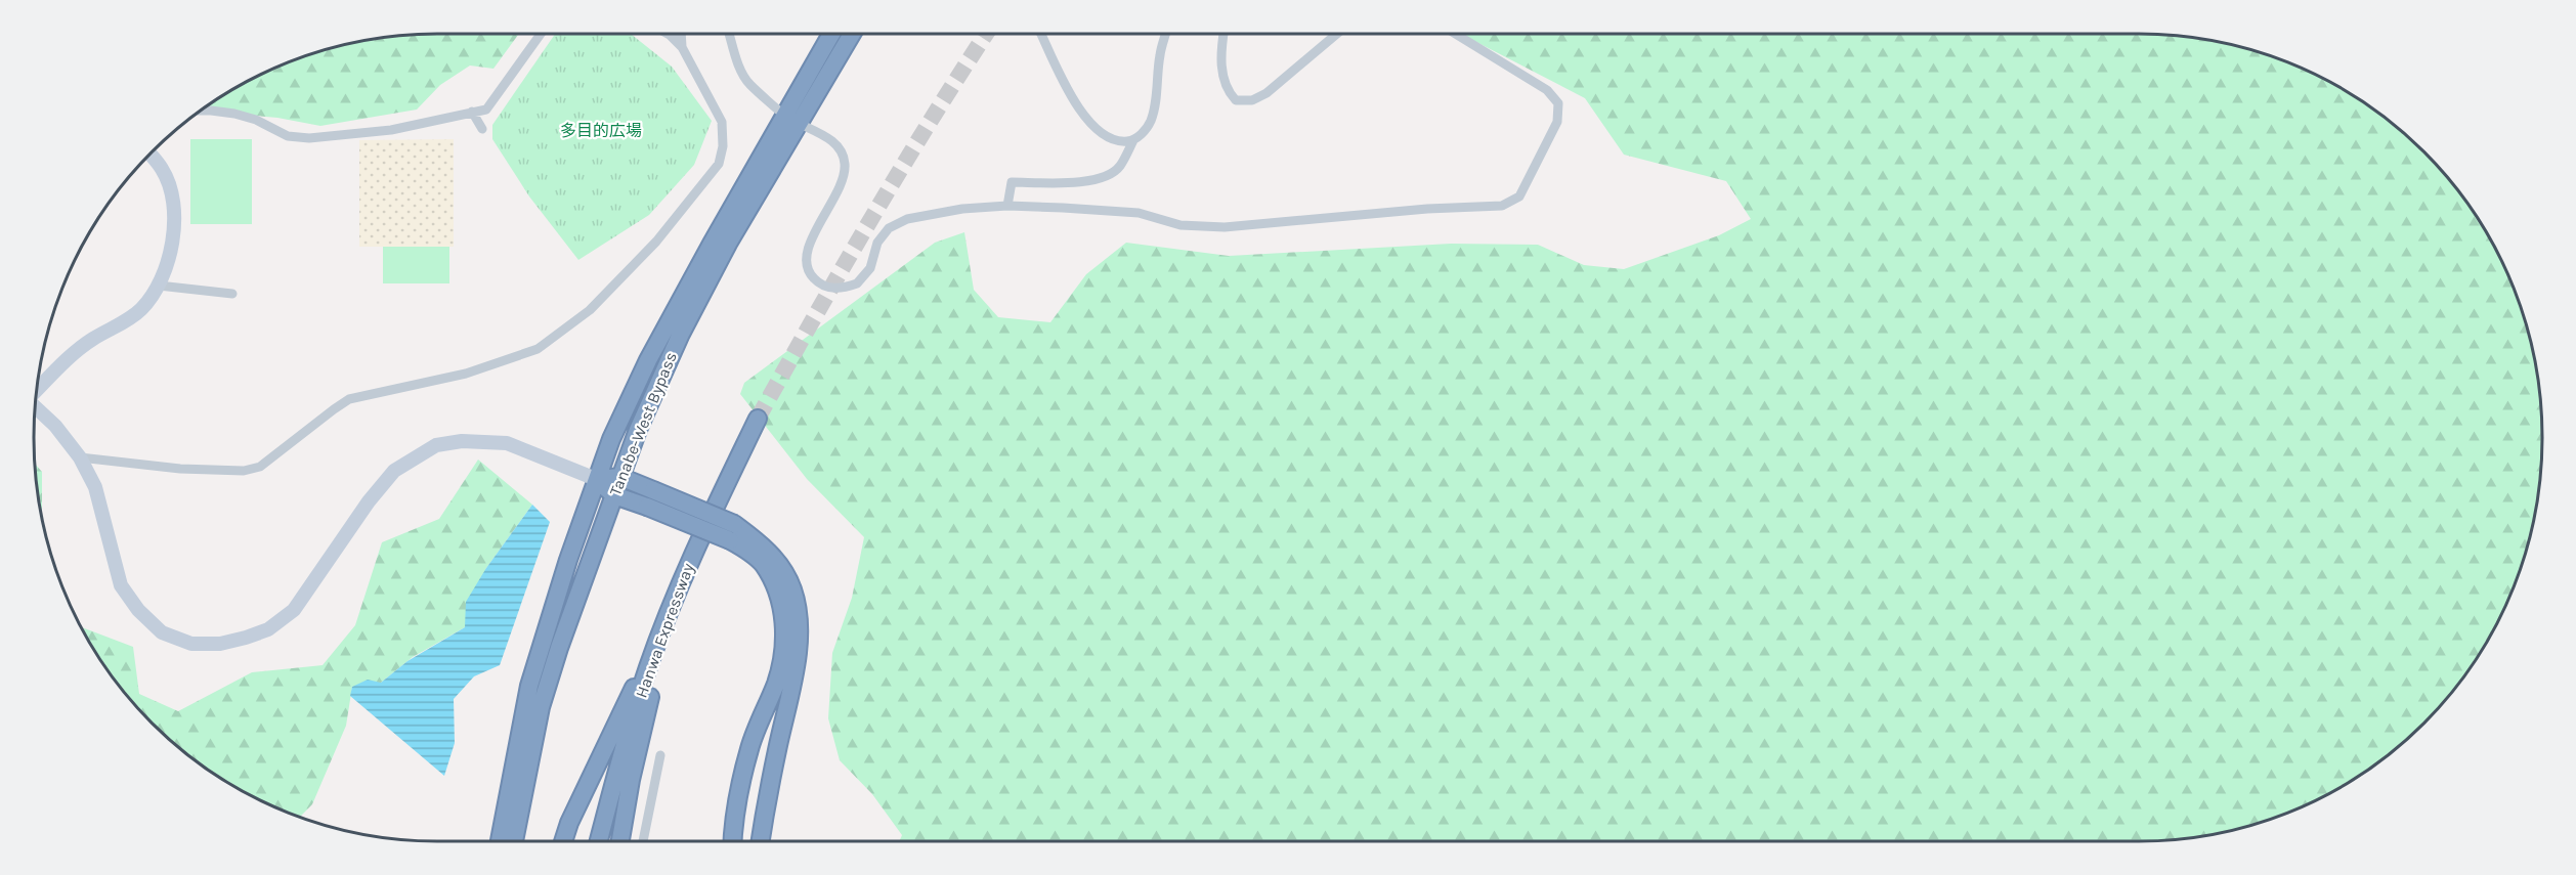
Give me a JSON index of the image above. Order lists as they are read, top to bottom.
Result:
{
  "streets": {
    "highway": ["Tanabe-West Bypass", "Hanwa Expressway"]
  },
  "parks": ["多目的広場"]
}
